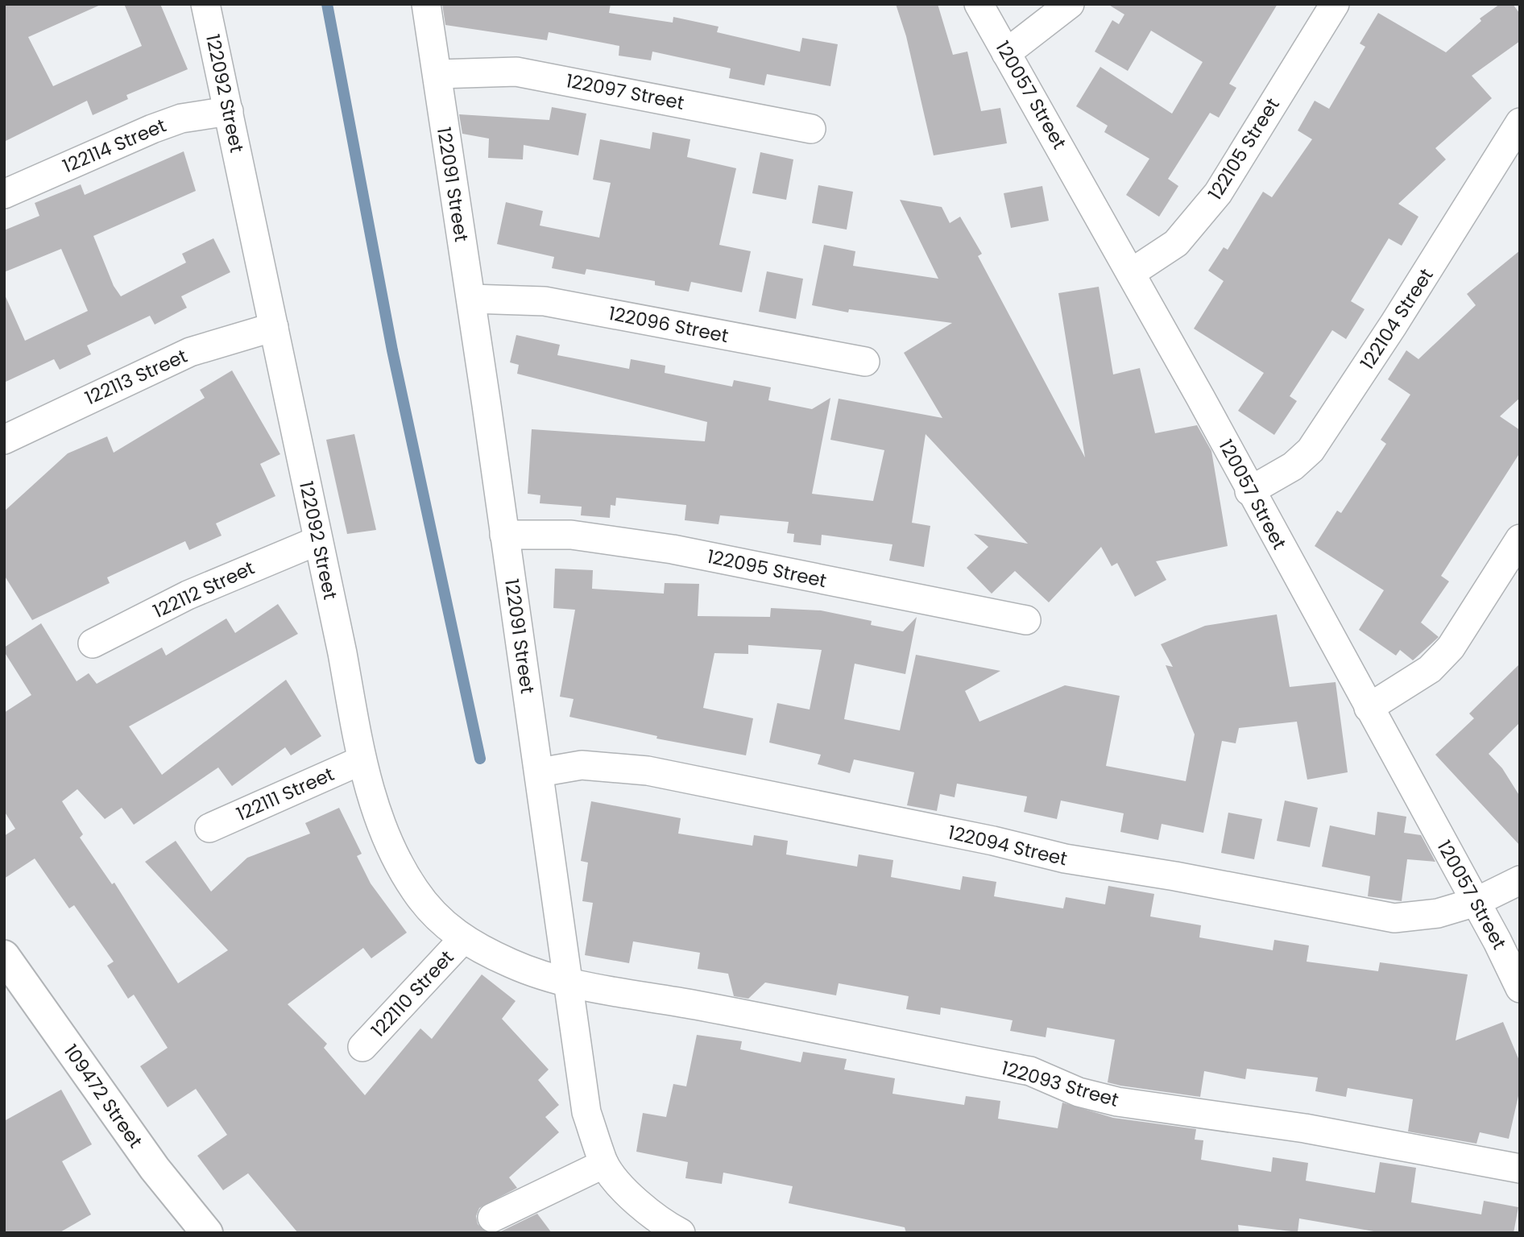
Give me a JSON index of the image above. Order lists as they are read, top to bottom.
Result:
{
  "streets": {
    "street": [
      "122097 Street",
      "122092 Street",
      "120057 Street",
      "122114 Street",
      "122105 Street",
      "122091 Street",
      "122104 Street",
      "122096 Street",
      "122113 Street",
      "122095 Street",
      "122112 Street",
      "122111 Street",
      "122094 Street",
      "122110 Street",
      "122093 Street",
      "109472 Street"
    ]
  },
  "crossings": [
    ["122097 Street", "122091 Street"],
    ["122092 Street", "122114 Street"],
    ["122092 Street", "122091 Street"],
    ["122092 Street", "122113 Street"],
    ["122092 Street", "122112 Street"],
    ["122092 Street", "122111 Street"],
    ["122092 Street", "122110 Street"],
    ["122092 Street", "122093 Street"],
    ["120057 Street", "122105 Street"],
    ["120057 Street", "122104 Street"],
    ["120057 Street", "122094 Street"],
    ["122091 Street", "122096 Street"],
    ["122091 Street", "122095 Street"],
    ["122091 Street", "122094 Street"],
    ["122091 Street", "122093 Street"]
  ]
}
